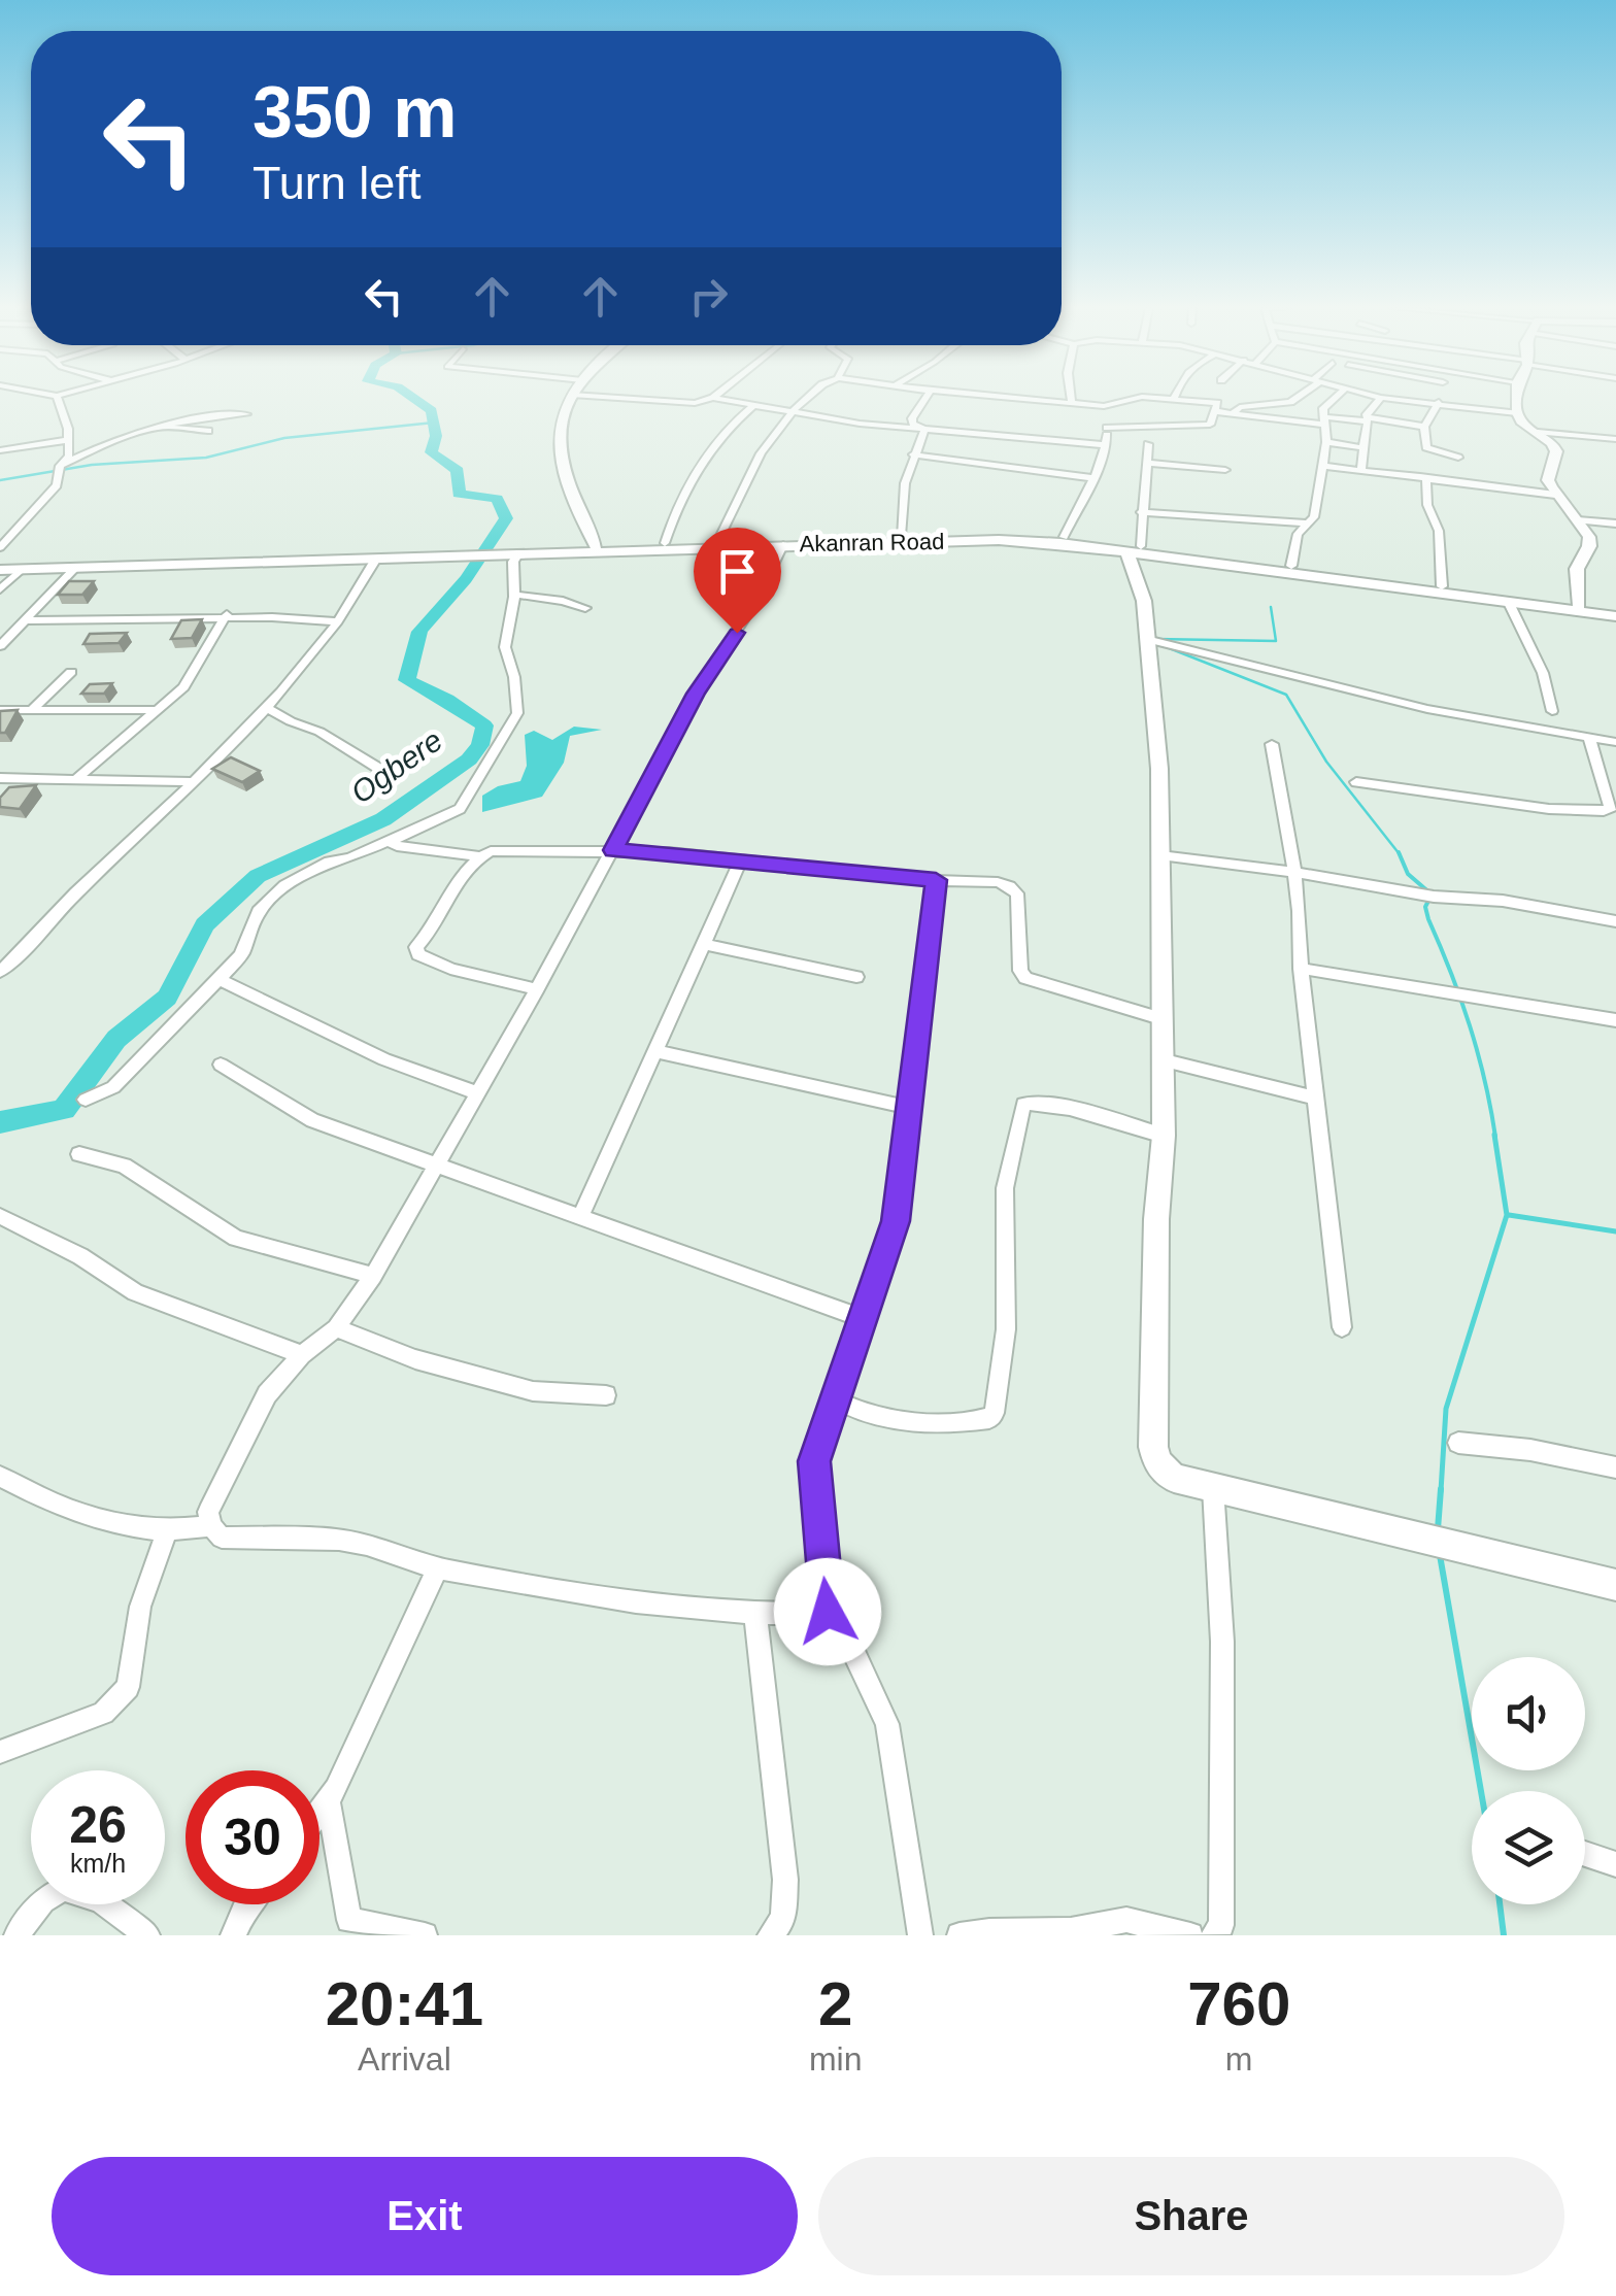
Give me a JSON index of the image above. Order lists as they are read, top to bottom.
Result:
{
  "streets": {
    "main road": ["Akanran Road"]
  },
  "water": ["Ogbere"],
  "page": {
    "turn": ["350 m", "Turn left"],
    "speed": "26 km/h",
    "limit": "30",
    "eta": [
      "20:41",
      "Arrival",
      "2",
      "min",
      "760",
      "m"
    ],
    "buttons": ["Exit", "Share"]
  }
}
